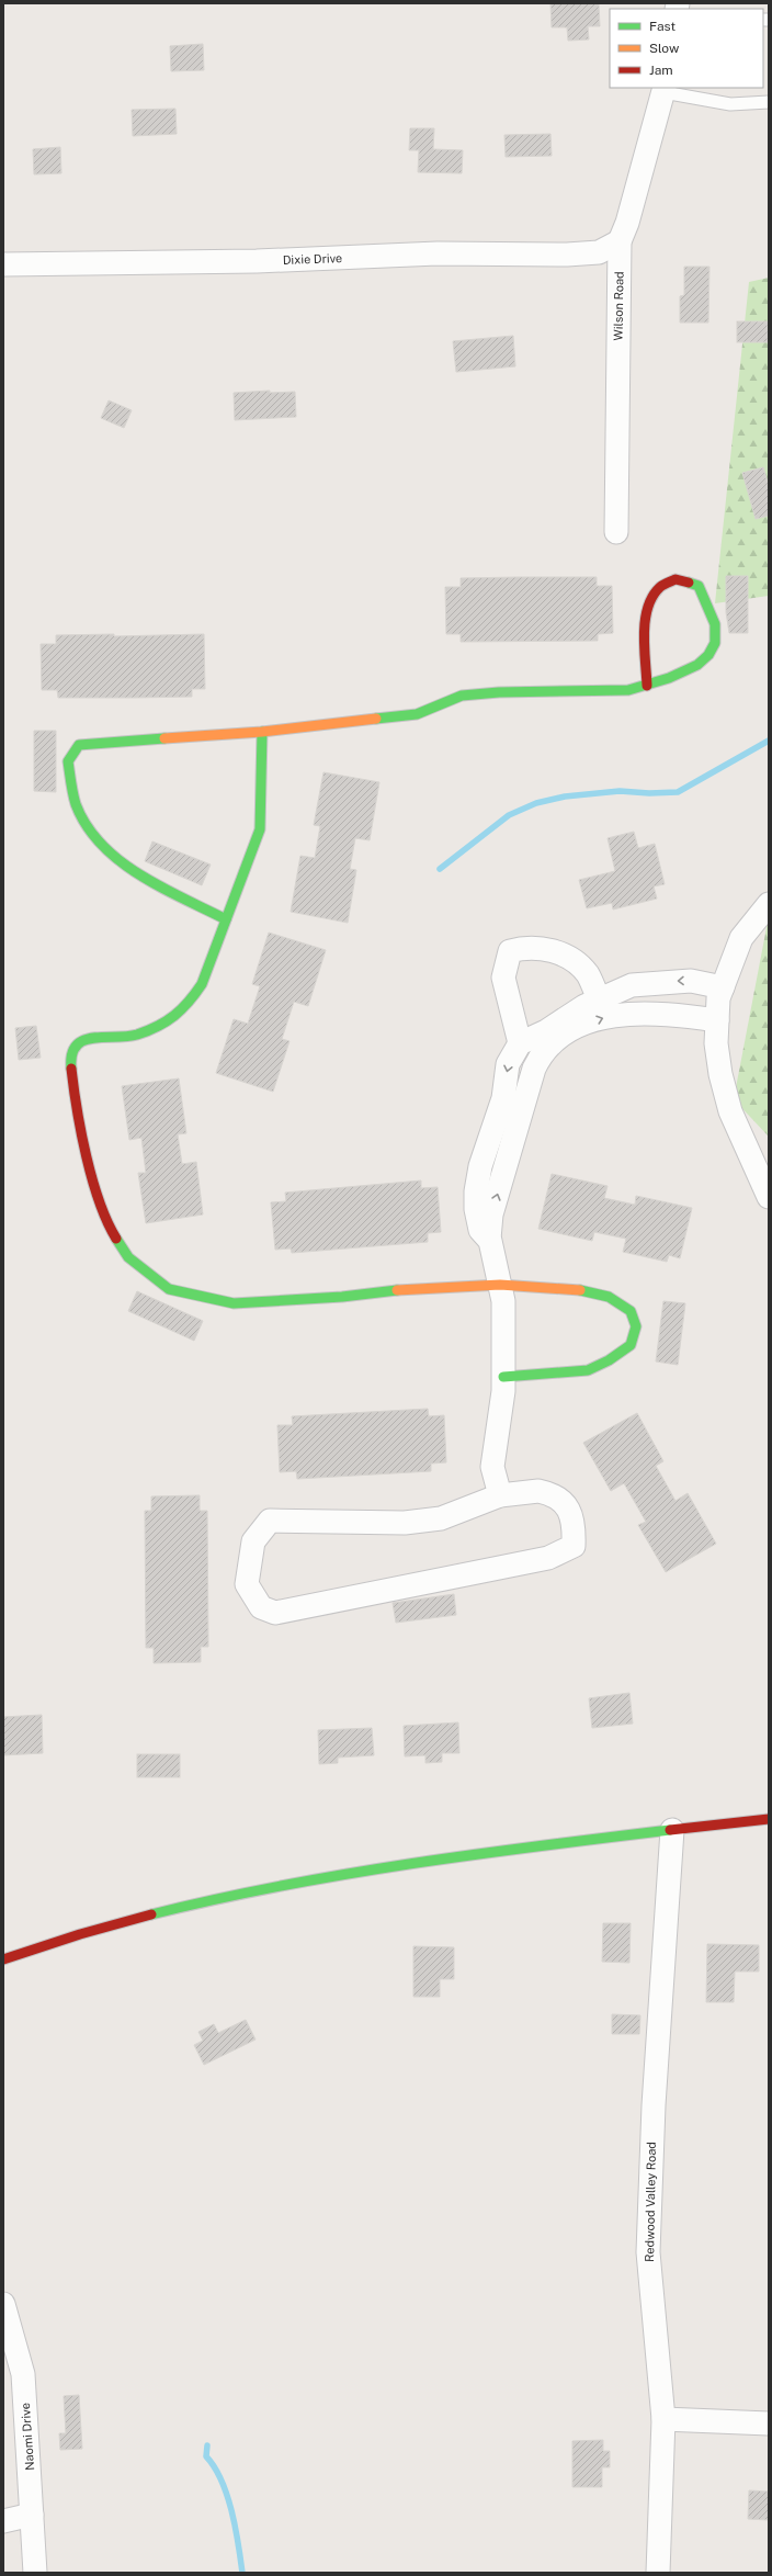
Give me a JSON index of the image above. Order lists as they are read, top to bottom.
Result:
{
  "streets": {
    "street": [
      "Dixie Drive",
      "Wilson Road",
      "Redwood Valley Road",
      "Naomi Drive"
    ]
  },
  "crossings": [
    ["Dixie Drive", "Wilson Road"]
  ],
  "legend": ["Fast", "Slow", "Jam"]
}
